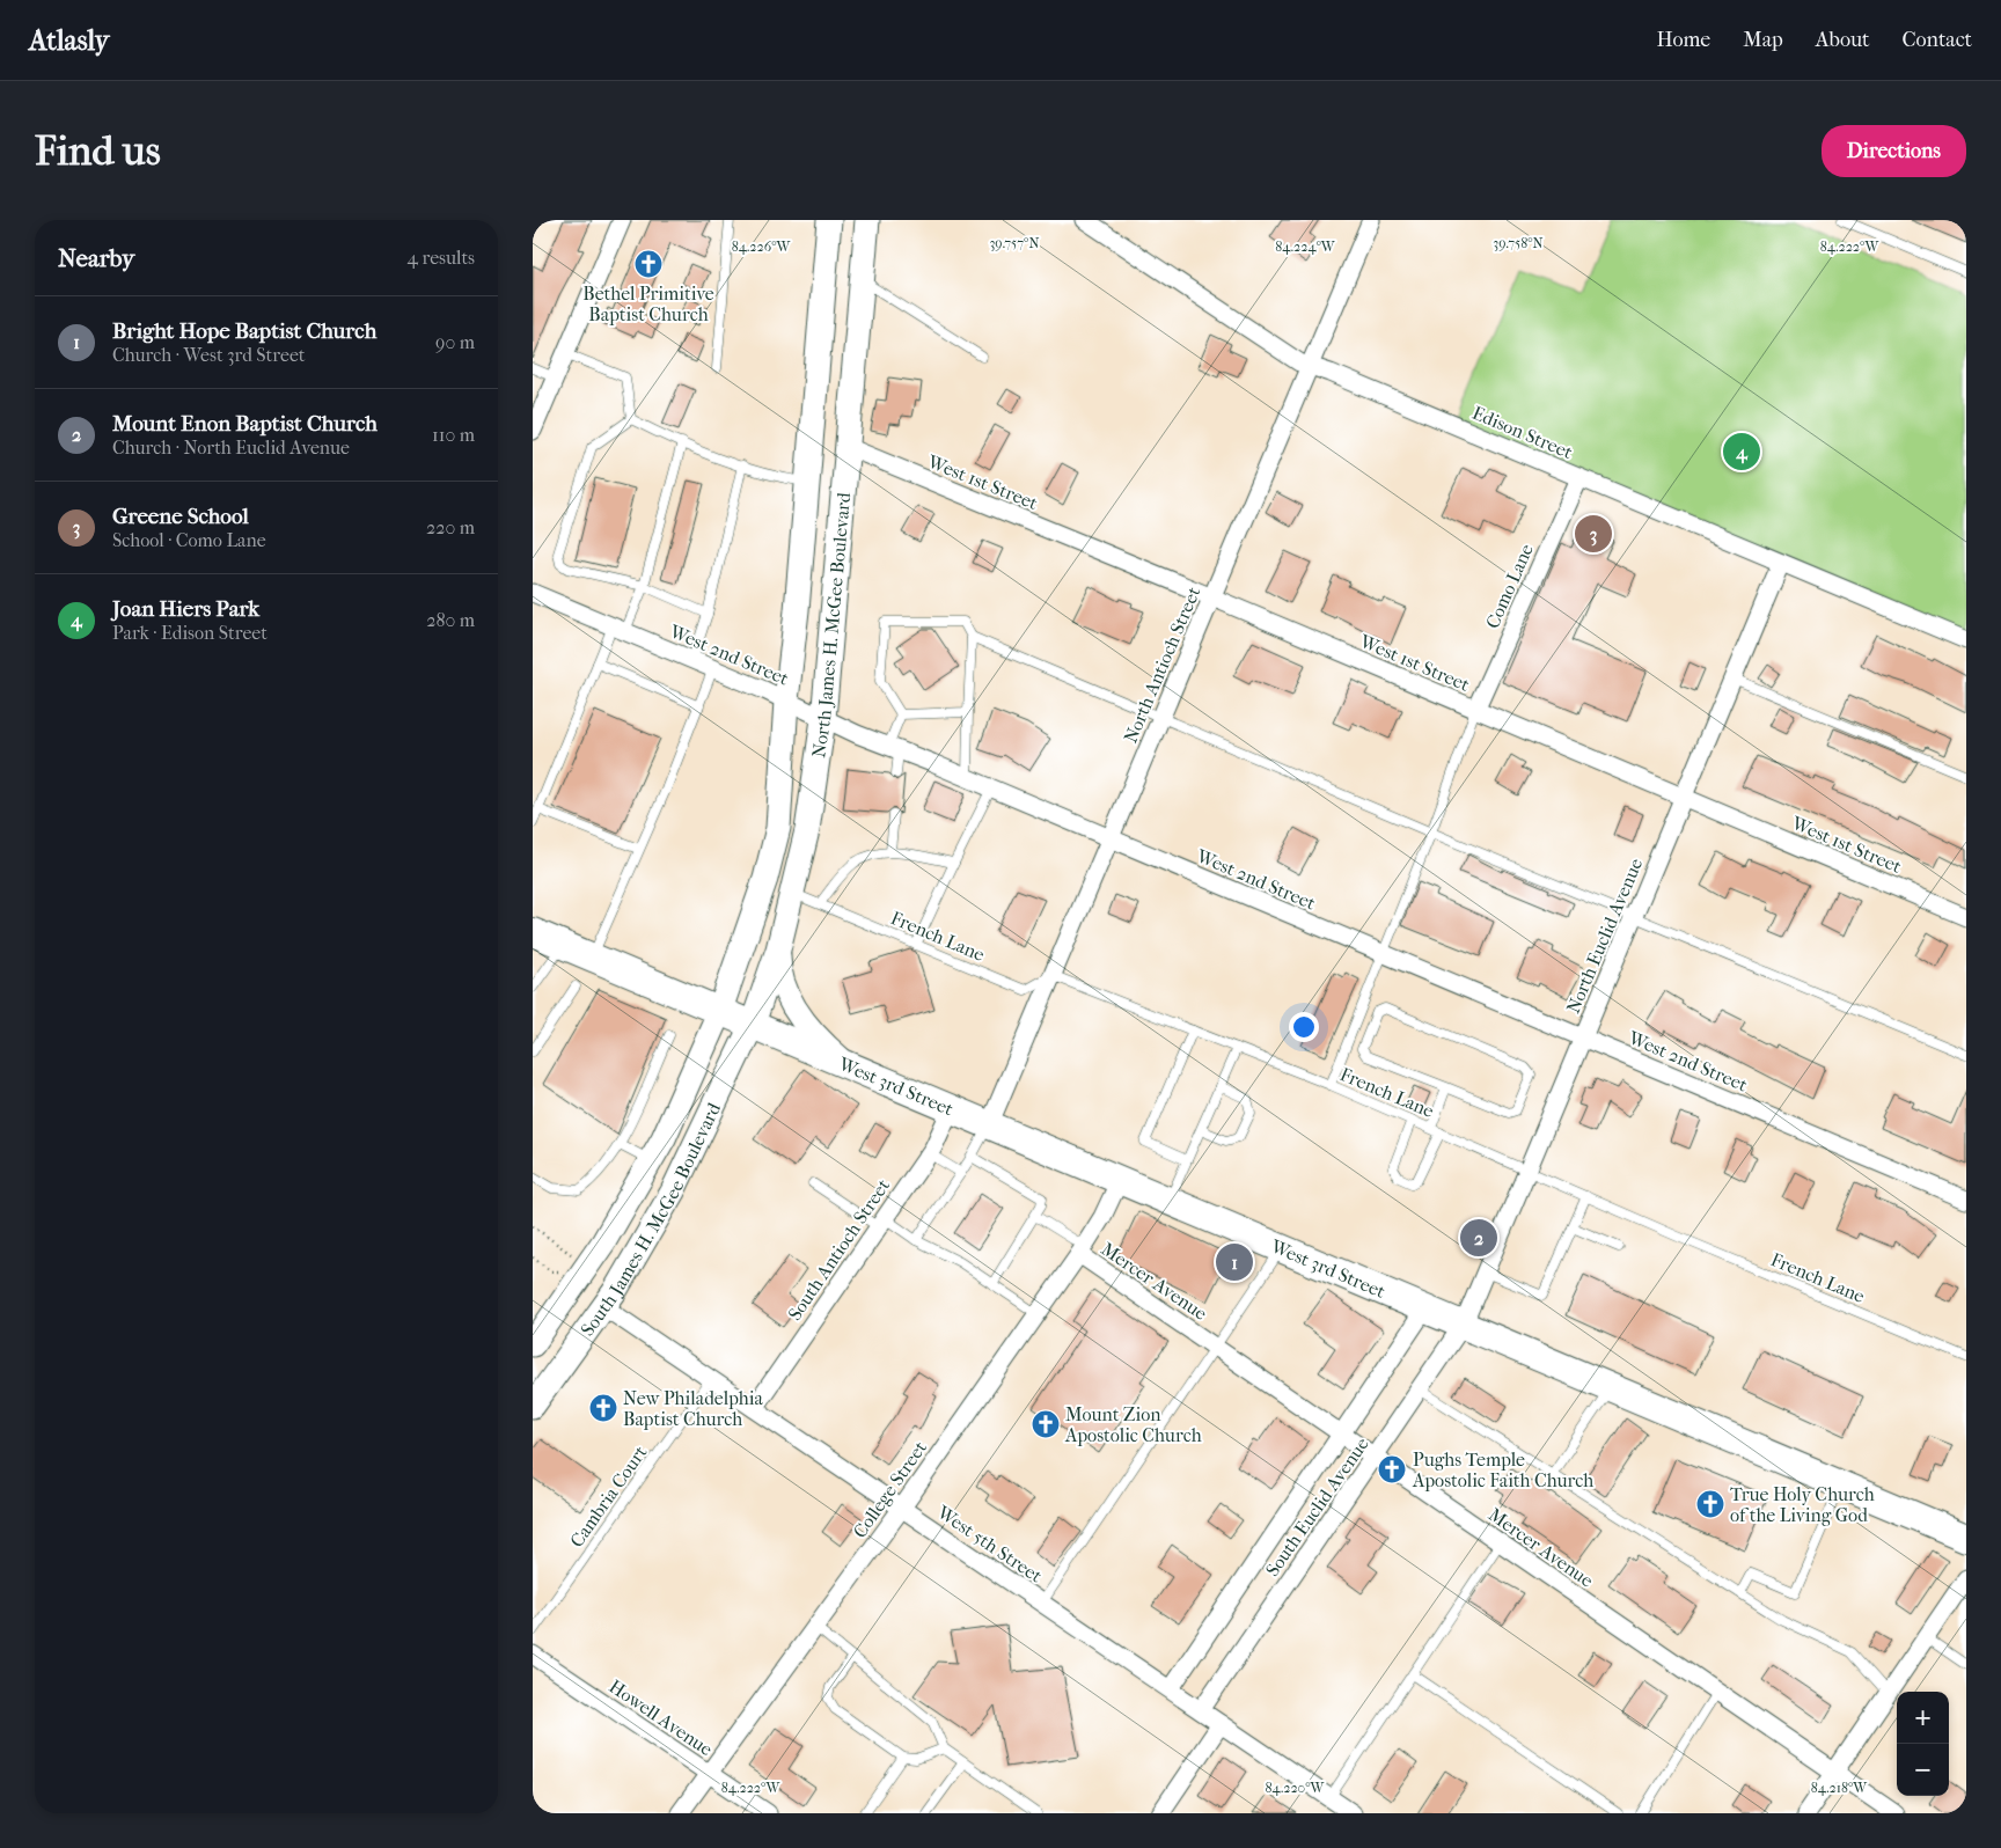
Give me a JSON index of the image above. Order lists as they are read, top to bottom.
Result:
{
  "streets": {
    "main road": ["North James H. McGee Boulevard", "West 3rd Street", "South James H. McGee Boulevard"],
    "street": [
      "Edison Street",
      "West 1st Street",
      "Como Lane",
      "West 2nd Street",
      "North Antioch Street",
      "North Euclid Avenue",
      "South Antioch Street",
      "Mercer Avenue",
      "College Street",
      "South Euclid Avenue",
      "West 5th Street",
      "Howell Avenue"
    ],
    "lane": ["French Lane", "Cambria Court"]
  },
  "crossings": [
    ["Edison Street", "Como Lane"],
    ["Edison Street", "North Antioch Street"],
    ["Edison Street", "North Euclid Avenue"],
    ["West 1st Street", "Como Lane"],
    ["West 1st Street", "North James H. McGee Boulevard"],
    ["West 1st Street", "North Antioch Street"],
    ["West 1st Street", "North Euclid Avenue"],
    ["North James H. McGee Boulevard", "West 2nd Street"],
    ["North James H. McGee Boulevard", "French Lane"],
    ["North James H. McGee Boulevard", "West 3rd Street"],
    ["North James H. McGee Boulevard", "South James H. McGee Boulevard"],
    ["West 2nd Street", "North Antioch Street"],
    ["West 2nd Street", "North Euclid Avenue"],
    ["North Antioch Street", "French Lane"],
    ["North Antioch Street", "West 3rd Street"],
    ["French Lane", "North Euclid Avenue"],
    ["North Euclid Avenue", "West 3rd Street"],
    ["North Euclid Avenue", "South Euclid Avenue"],
    ["West 3rd Street", "South James H. McGee Boulevard"],
    ["West 3rd Street", "South Antioch Street"],
    ["West 3rd Street", "College Street"],
    ["West 3rd Street", "South Euclid Avenue"],
    ["South James H. McGee Boulevard", "West 5th Street"],
    ["South Antioch Street", "West 5th Street"],
    ["Mercer Avenue", "College Street"],
    ["Mercer Avenue", "South Euclid Avenue"],
    ["College Street", "West 5th Street"],
    ["College Street", "Howell Avenue"],
    ["Cambria Court", "West 5th Street"],
    ["South Euclid Avenue", "West 5th Street"]
  ],
  "places": {
    "church": [
      "Bethel Primitive Baptist Church",
      "New Philadelphia Baptist Church",
      "Mount Zion Apostolic Church",
      "Pughs Temple Apostolic Faith Church",
      "True Holy Church of the Living God"
    ]
  },
  "page": {
    "header": "Atlasly",
    "nav": [
      "Home",
      "Map",
      "About",
      "Contact"
    ],
    "buttons": "Directions",
    "title": "Find us",
    "heading": ["Nearby", "4 results"],
    "list": [
      {
        "mark": "1",
        "name": "Bright Hope Baptist Church",
        "note": "Church · West 3rd Street",
        "value": "90 m"
      },
      {
        "mark": "2",
        "name": "Mount Enon Baptist Church",
        "note": "Church · North Euclid Avenue",
        "value": "110 m"
      },
      {
        "mark": "3",
        "name": "Greene School",
        "note": "School · Como Lane",
        "value": "220 m"
      },
      {
        "mark": "4",
        "name": "Joan Hiers Park",
        "note": "Park · Edison Street",
        "value": "280 m"
      }
    ],
    "pins": [
      "4",
      "3",
      "2",
      "1"
    ],
    "map_buttons": ["+", "−"]
  },
  "coordinates": [
    "39.757°N",
    "39.758°N",
    "84.226°W",
    "84.224°W",
    "84.222°W",
    "84.220°W",
    "84.218°W"
  ]
}
